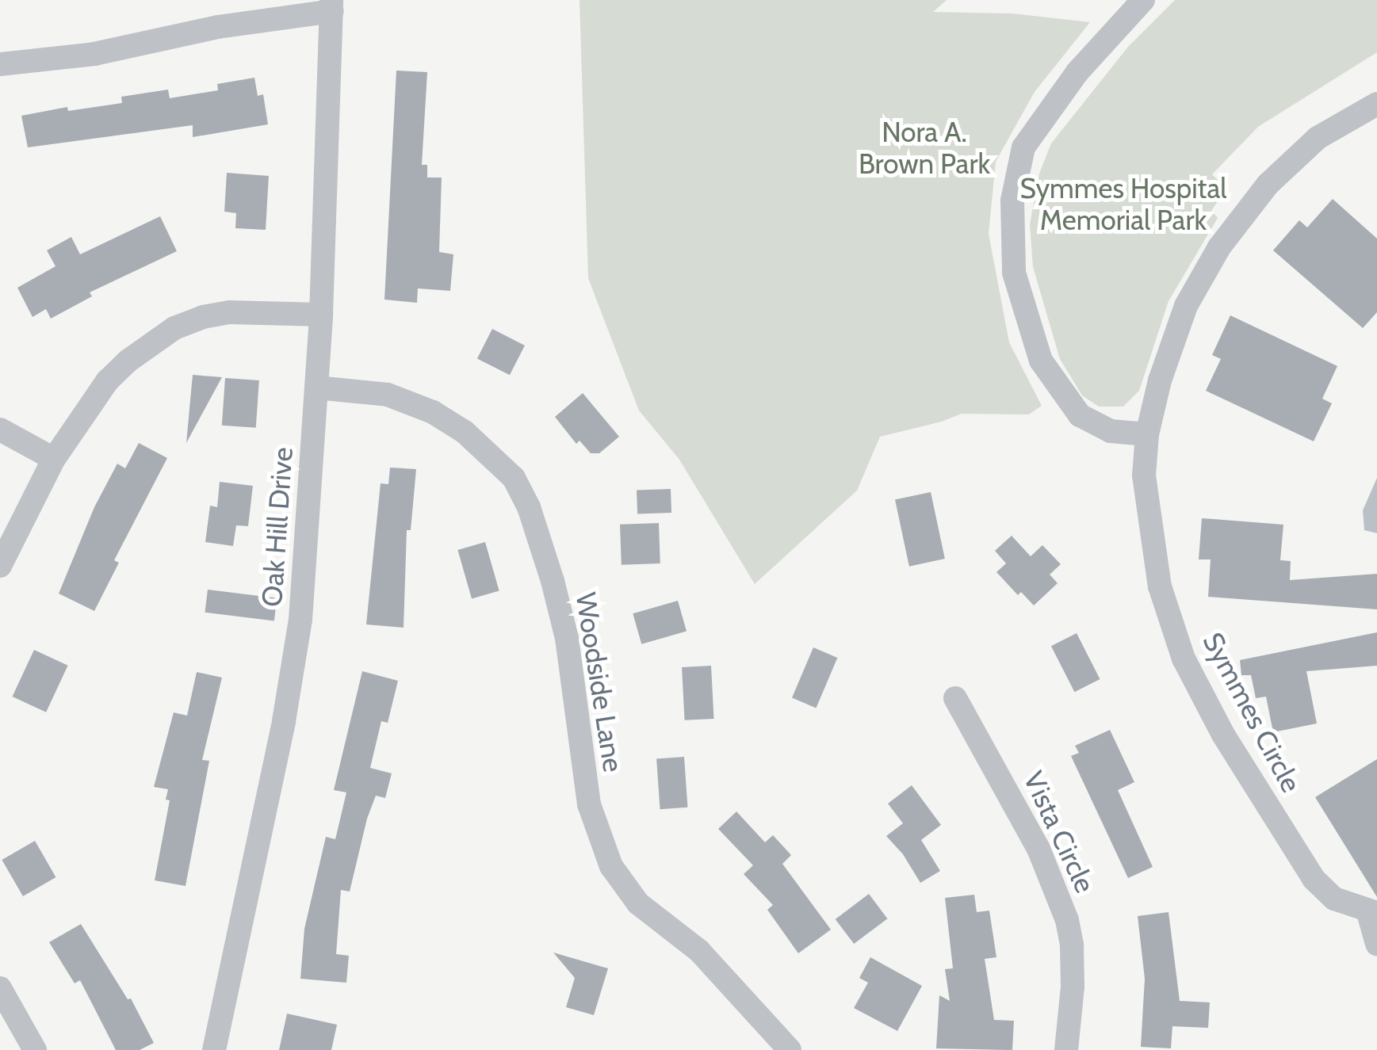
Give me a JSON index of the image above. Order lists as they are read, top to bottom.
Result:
{
  "streets": {
    "street": [
      "Oak Hill Drive",
      "Woodside Lane",
      "Symmes Circle",
      "Vista Circle"
    ]
  },
  "crossings": [
    ["Oak Hill Drive", "Woodside Lane"]
  ],
  "parks": ["Nora A. Brown Park", "Symmes Hospital Memorial Park"]
}
